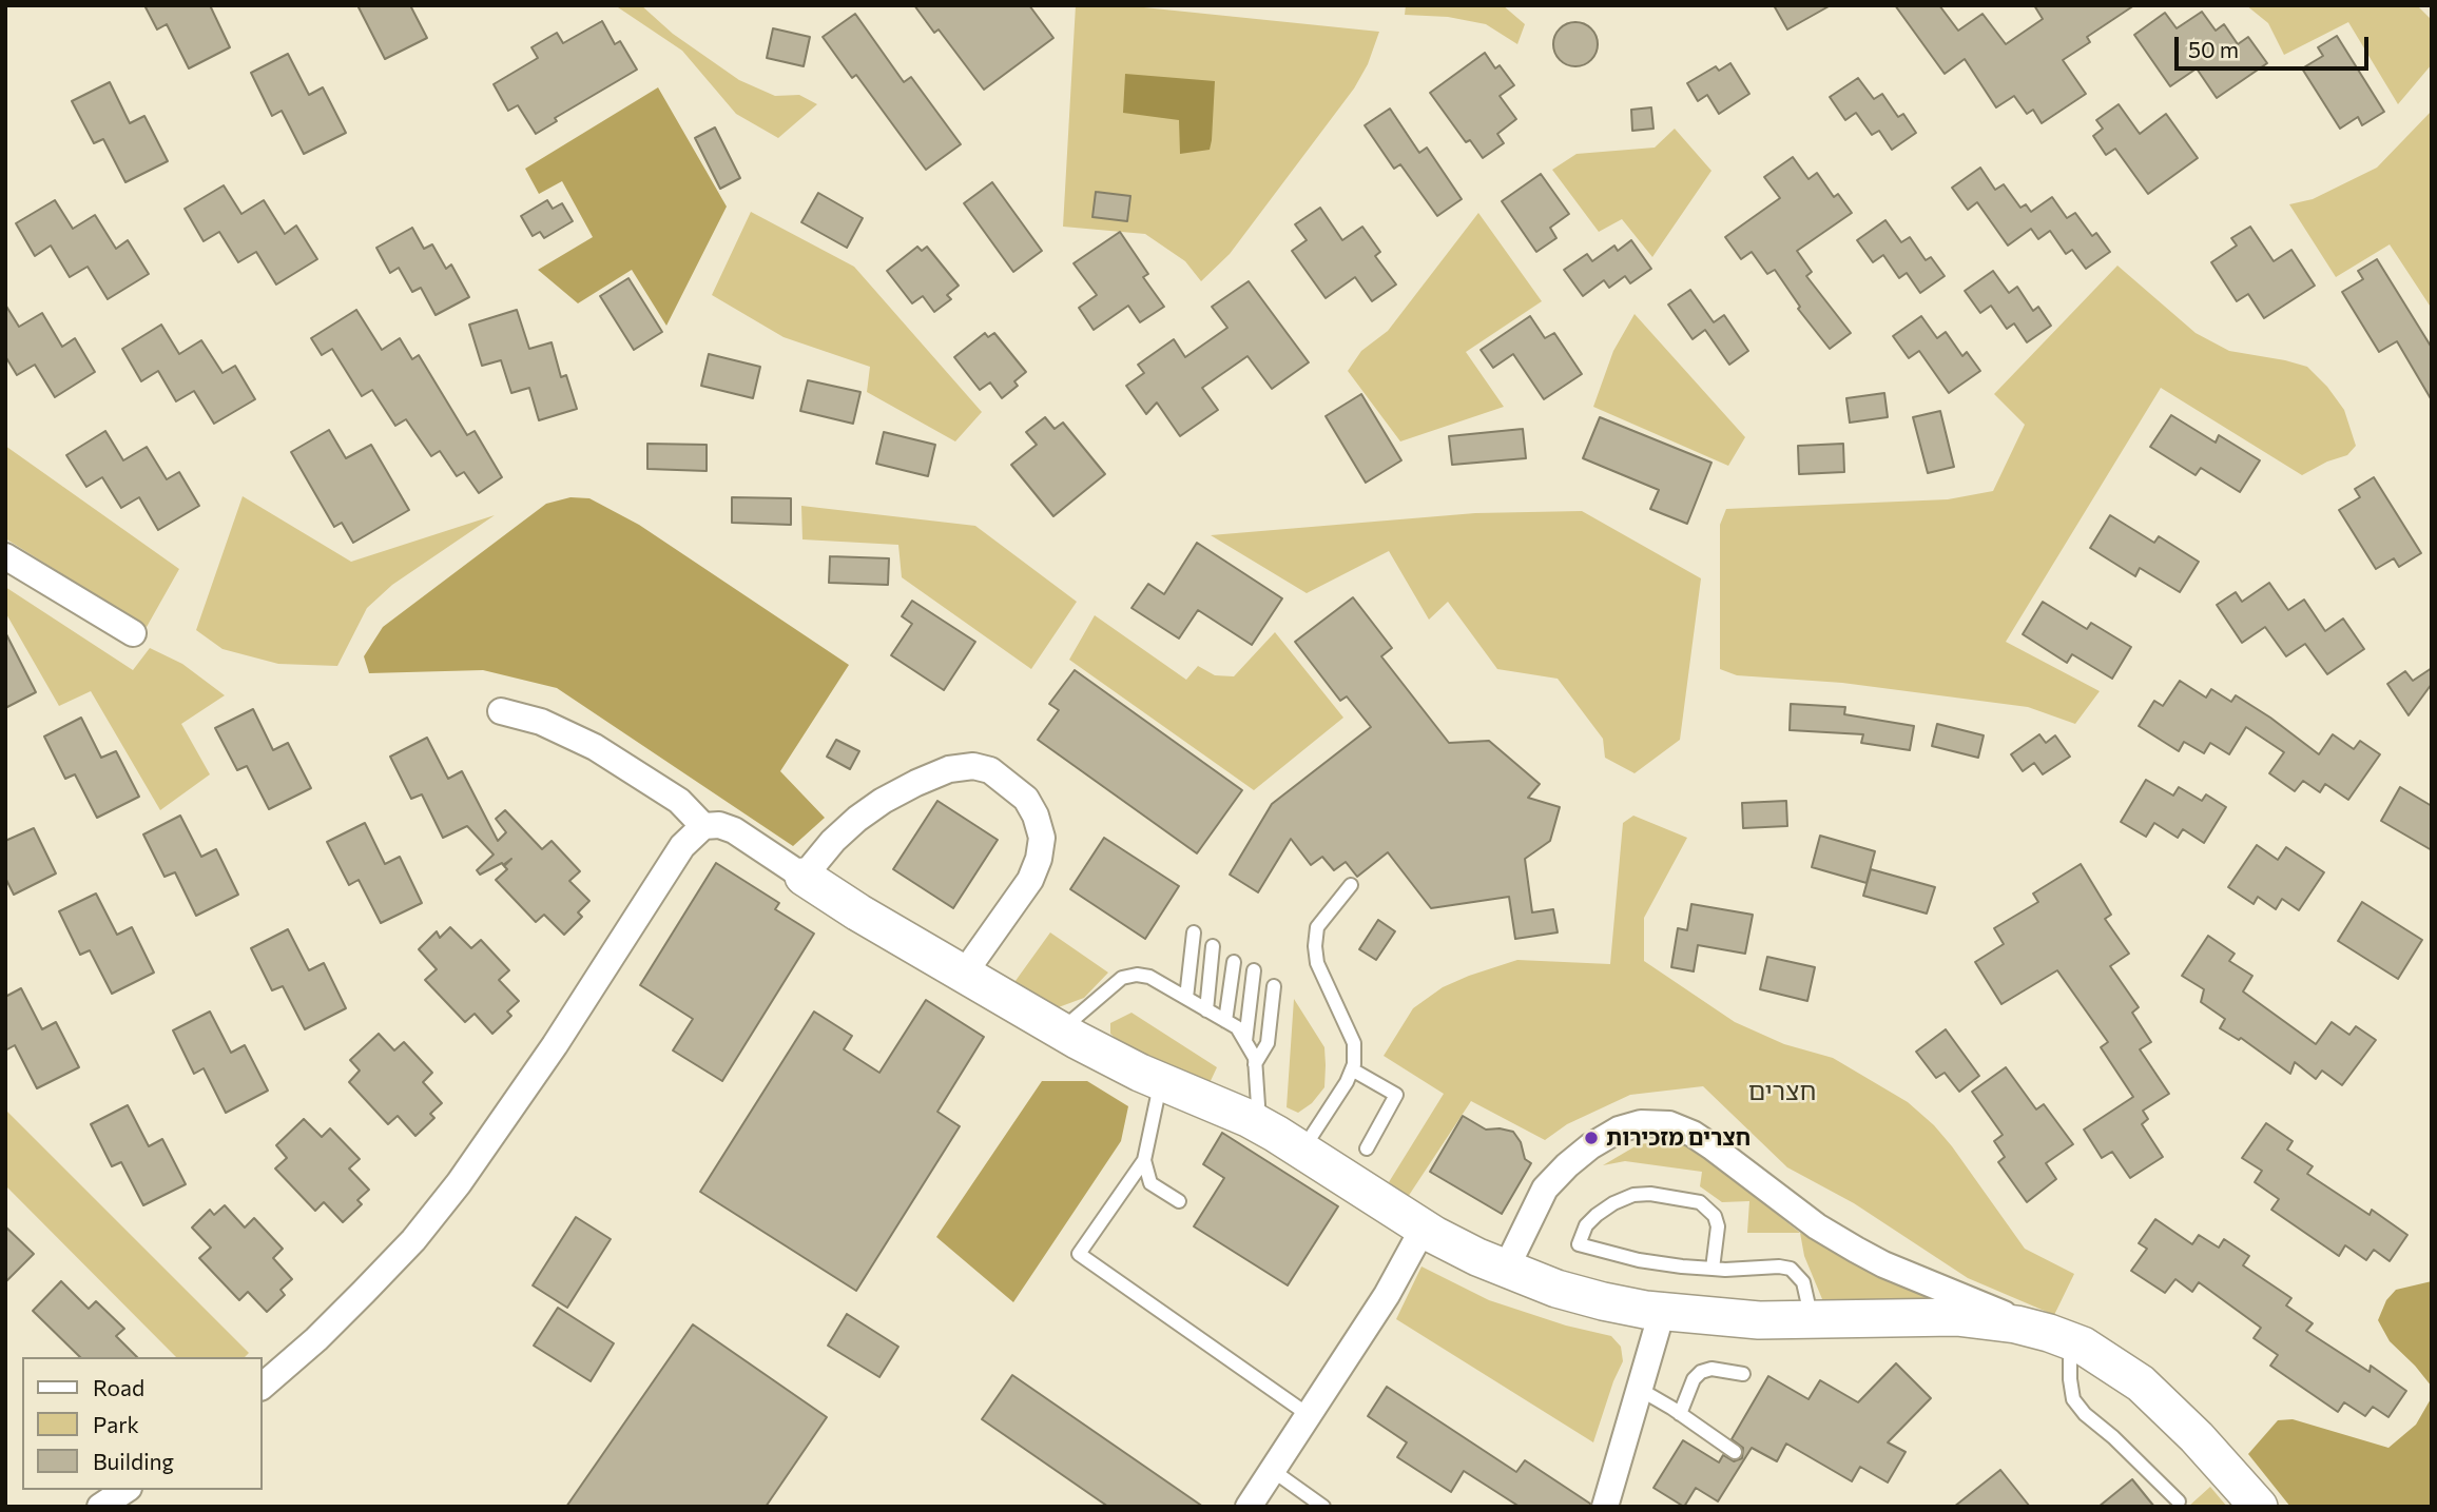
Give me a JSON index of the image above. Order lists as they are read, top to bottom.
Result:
{
  "districts": ["חצרים"],
  "places": ["חצרים מזכירות"],
  "legend": ["Road", "Park", "Building"],
  "scale_bar": "50 m"
}
